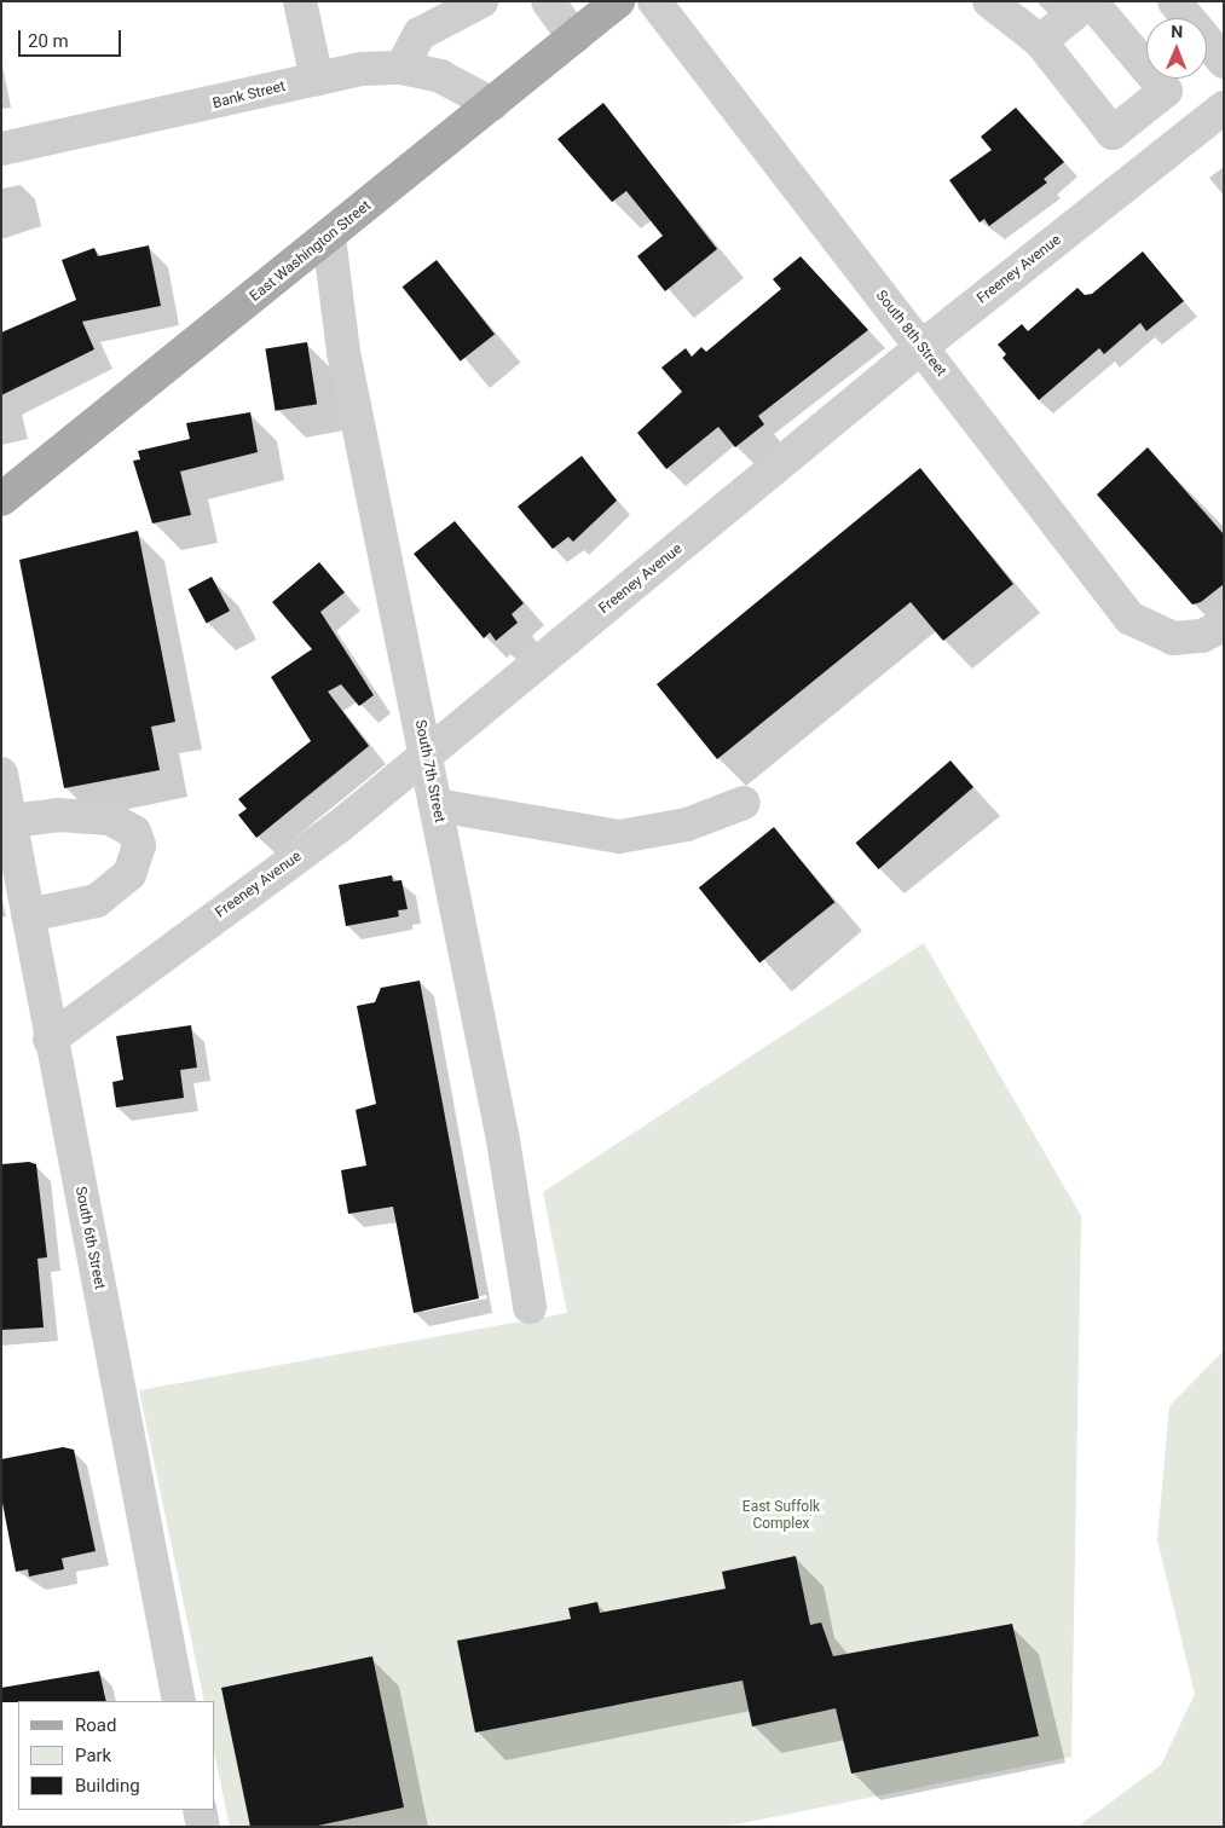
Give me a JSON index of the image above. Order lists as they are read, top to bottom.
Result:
{
  "streets": {
    "main road": ["East Washington Street"],
    "street": [
      "Bank Street",
      "Freeney Avenue",
      "South 8th Street",
      "South 7th Street",
      "South 6th Street"
    ]
  },
  "crossings": [
    ["Bank Street", "East Washington Street"],
    ["East Washington Street", "South 7th Street"],
    ["Freeney Avenue", "South 8th Street"],
    ["Freeney Avenue", "South 7th Street"],
    ["Freeney Avenue", "South 6th Street"]
  ],
  "parks": ["East Suffolk Complex"],
  "legend": ["Road", "Park", "Building"],
  "scale_bar": "20 m",
  "north": "top"
}
